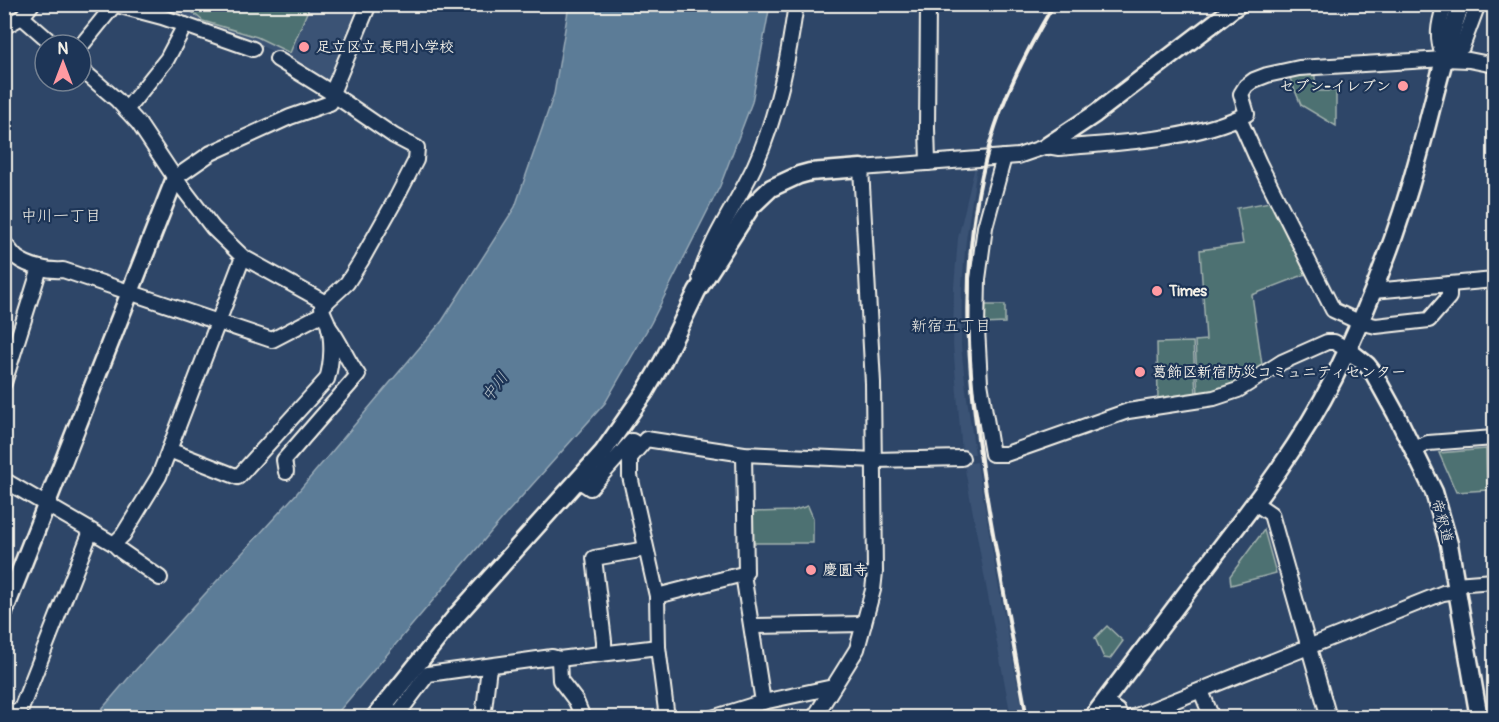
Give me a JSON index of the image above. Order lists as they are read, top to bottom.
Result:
{
  "streets": {
    "street": ["帝釈道"]
  },
  "districts": ["中川一丁目", "新宿五丁目"],
  "water": ["中川"],
  "places": [
    "足立区立 長門小学校",
    "セブン-イレブン",
    "Times",
    "葛飾区新宿防災コミュニティセンター",
    "慶圓寺"
  ],
  "north": "top"
}
